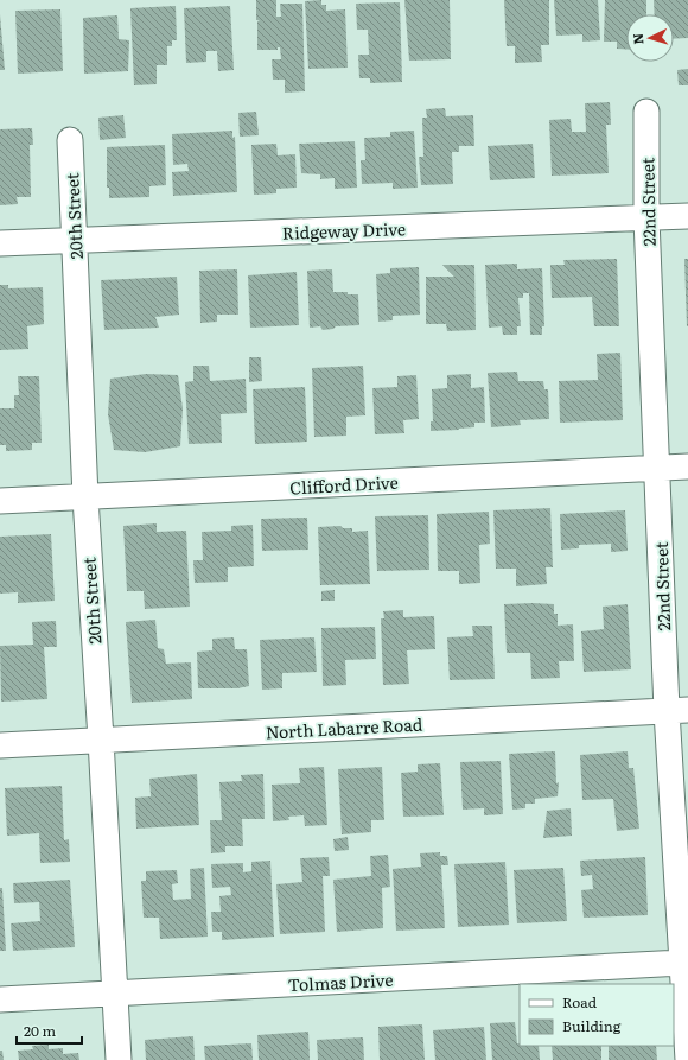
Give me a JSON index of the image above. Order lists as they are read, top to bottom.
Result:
{
  "streets": {
    "street": [
      "22nd Street",
      "20th Street",
      "Ridgeway Drive",
      "Clifford Drive",
      "North Labarre Road",
      "Tolmas Drive"
    ]
  },
  "crossings": [
    ["22nd Street", "Ridgeway Drive"],
    ["22nd Street", "Clifford Drive"],
    ["22nd Street", "North Labarre Road"],
    ["22nd Street", "Tolmas Drive"],
    ["20th Street", "Ridgeway Drive"],
    ["20th Street", "Clifford Drive"],
    ["20th Street", "North Labarre Road"],
    ["20th Street", "Tolmas Drive"]
  ],
  "legend": ["Road", "Building"],
  "scale_bar": "20 m",
  "north": "left"
}
